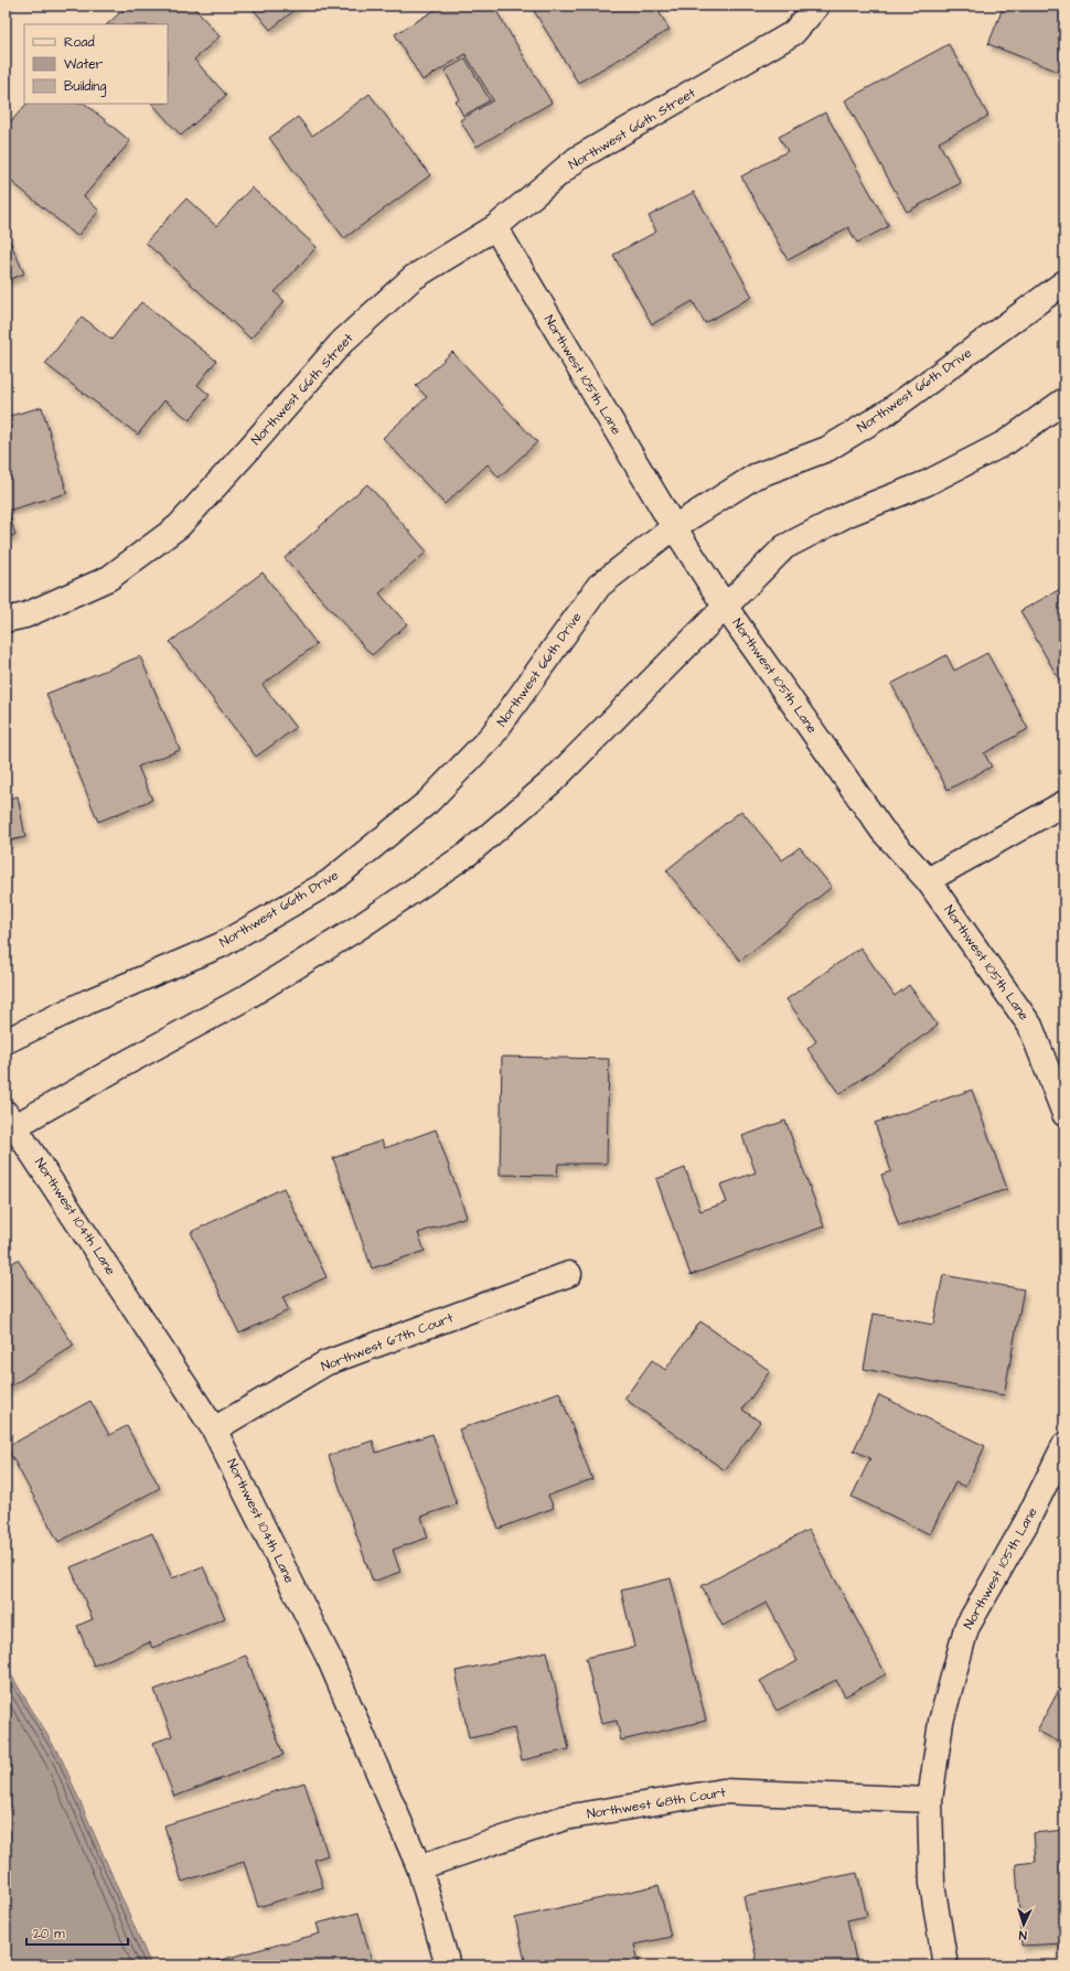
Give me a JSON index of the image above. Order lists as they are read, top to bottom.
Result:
{
  "streets": {
    "street": [
      "Northwest 66th Street",
      "Northwest 105th Lane",
      "Northwest 66th Drive",
      "Northwest 104th Lane",
      "Northwest 67th Court",
      "Northwest 68th Court"
    ]
  },
  "crossings": [
    ["Northwest 66th Street", "Northwest 105th Lane"],
    ["Northwest 105th Lane", "Northwest 66th Drive"],
    ["Northwest 105th Lane", "Northwest 68th Court"],
    ["Northwest 104th Lane", "Northwest 67th Court"],
    ["Northwest 104th Lane", "Northwest 68th Court"]
  ],
  "legend": ["Road", "Water", "Building"],
  "scale_bar": "20 m",
  "north": "bottom"
}
